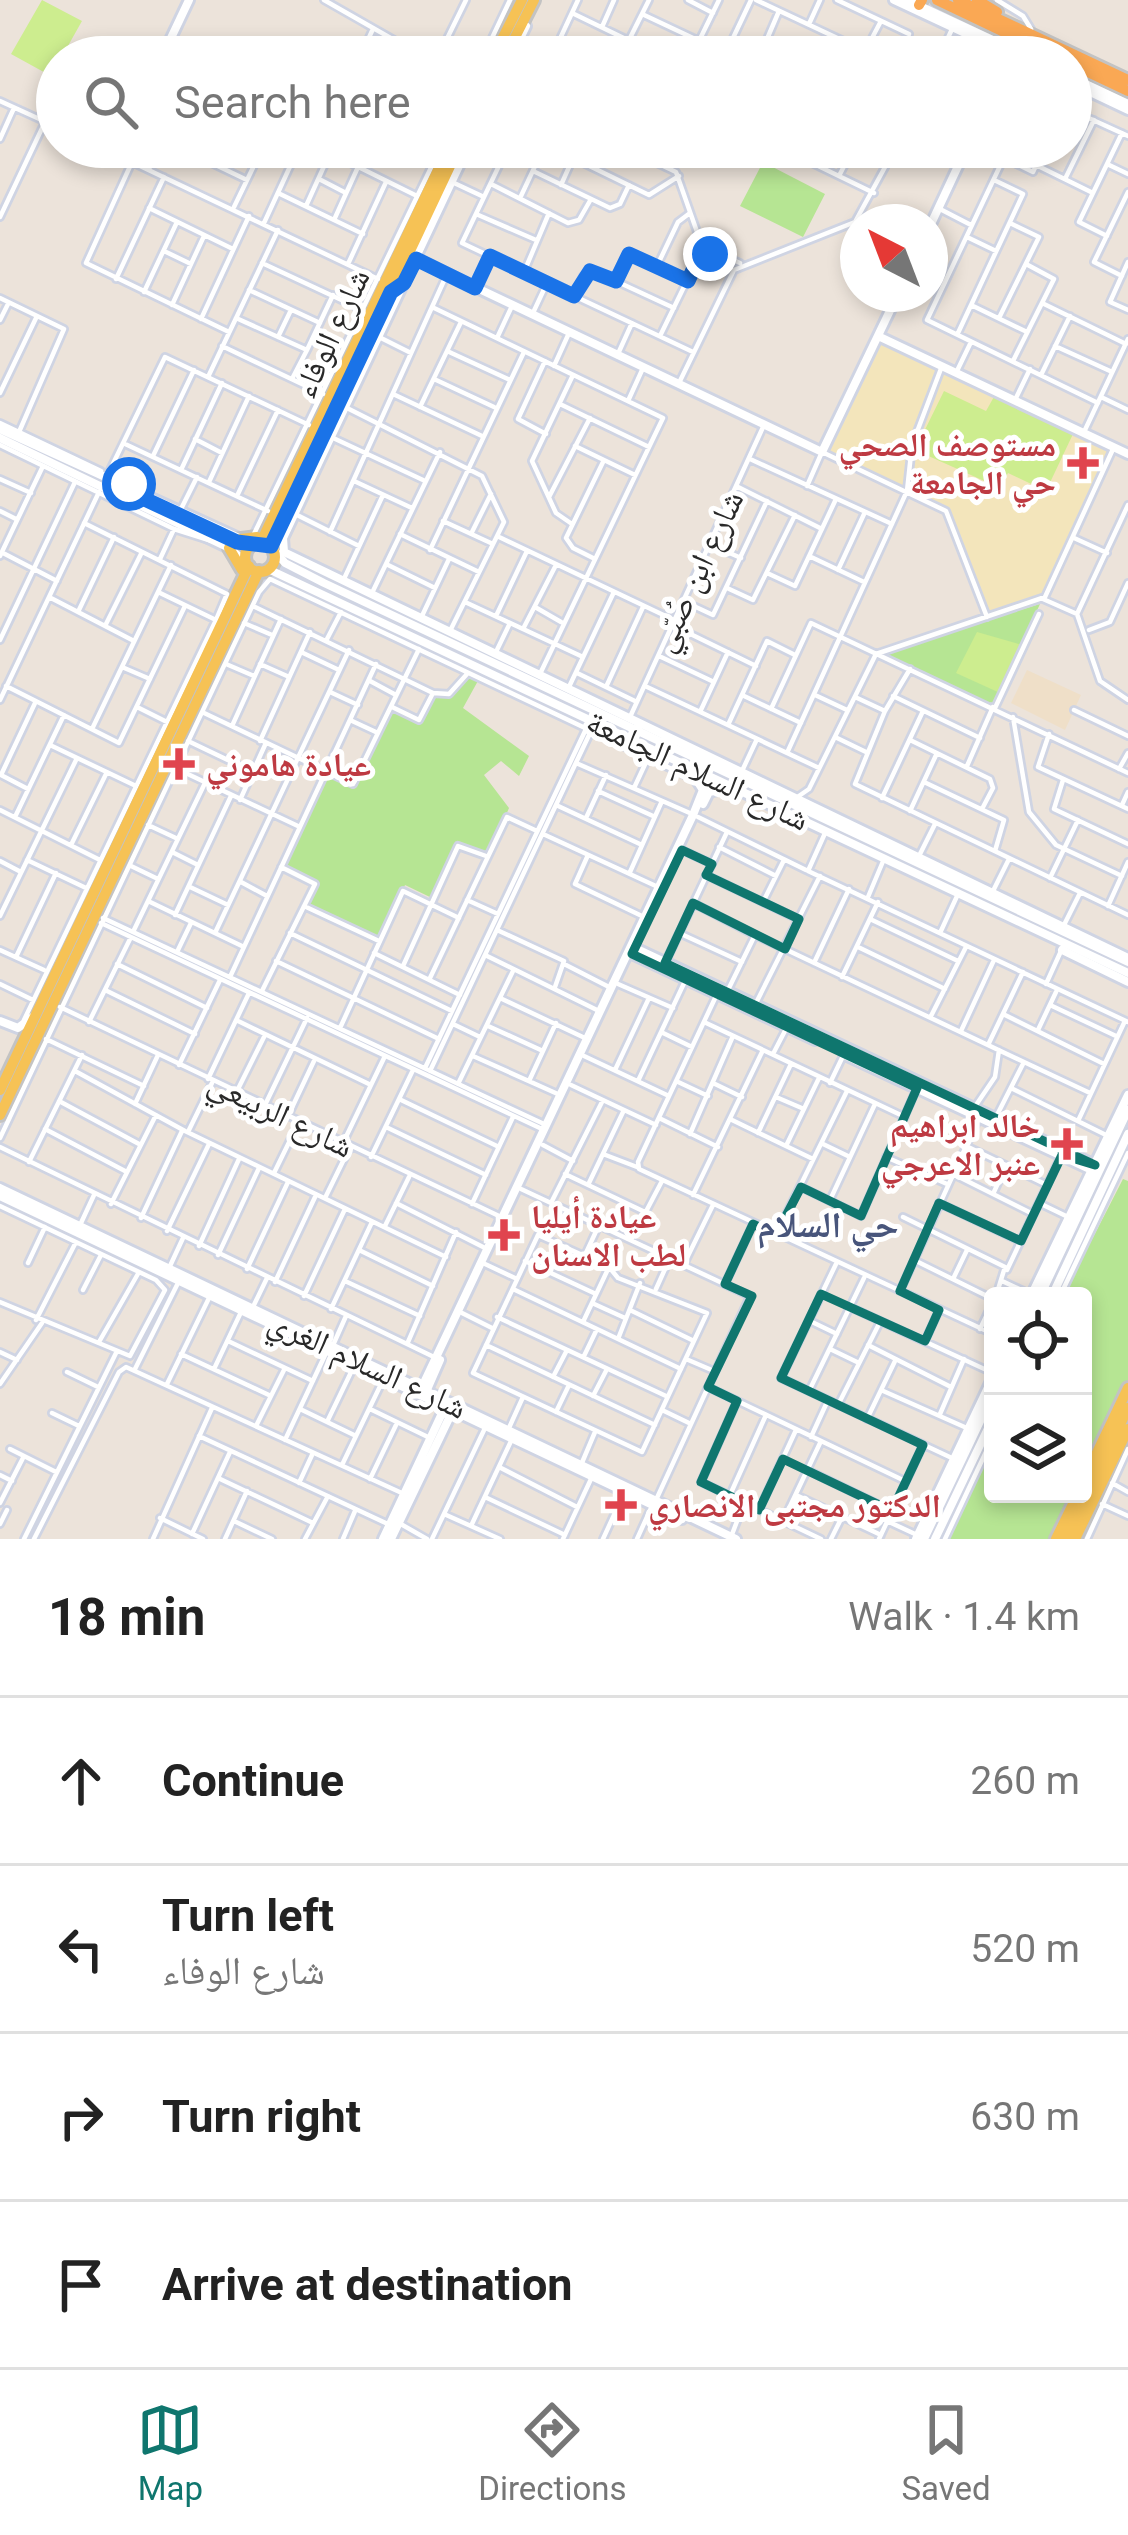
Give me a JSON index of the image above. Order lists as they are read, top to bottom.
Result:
{
  "streets": {
    "main road": ["شارع الوفاء"],
    "street": [
      "شارع ابن صُبّي",
      "شارع السلام الجامعة",
      "شارع الربيعي",
      "شارع السلام الغري"
    ]
  },
  "crossings": [
    ["شارع الوفاء", "شارع السلام الجامعة"],
    ["شارع ابن صُبّي", "شارع السلام الجامعة"]
  ],
  "districts": ["حي السلام"],
  "places": {
    "health": [
      "مستوصف الصحي حي الجامعة",
      "عيادة هاموني",
      "خالد ابراهيم عنبر الاعرجي",
      "عيادة أيليا لطب الاسنان",
      "الدكتور مجتبى الانصاري"
    ]
  },
  "north": "top left",
  "page": {
    "search": "Search here",
    "heading": ["18 min", "Walk · 1.4 km"],
    "list": [
      ["Continue", "260 m"],
      ["Turn left", "شارع الوفاء", "520 m"],
      ["Turn right", "630 m"],
      "Arrive at destination"
    ],
    "nav": ["Map", "Directions", "Saved"]
  }
}
